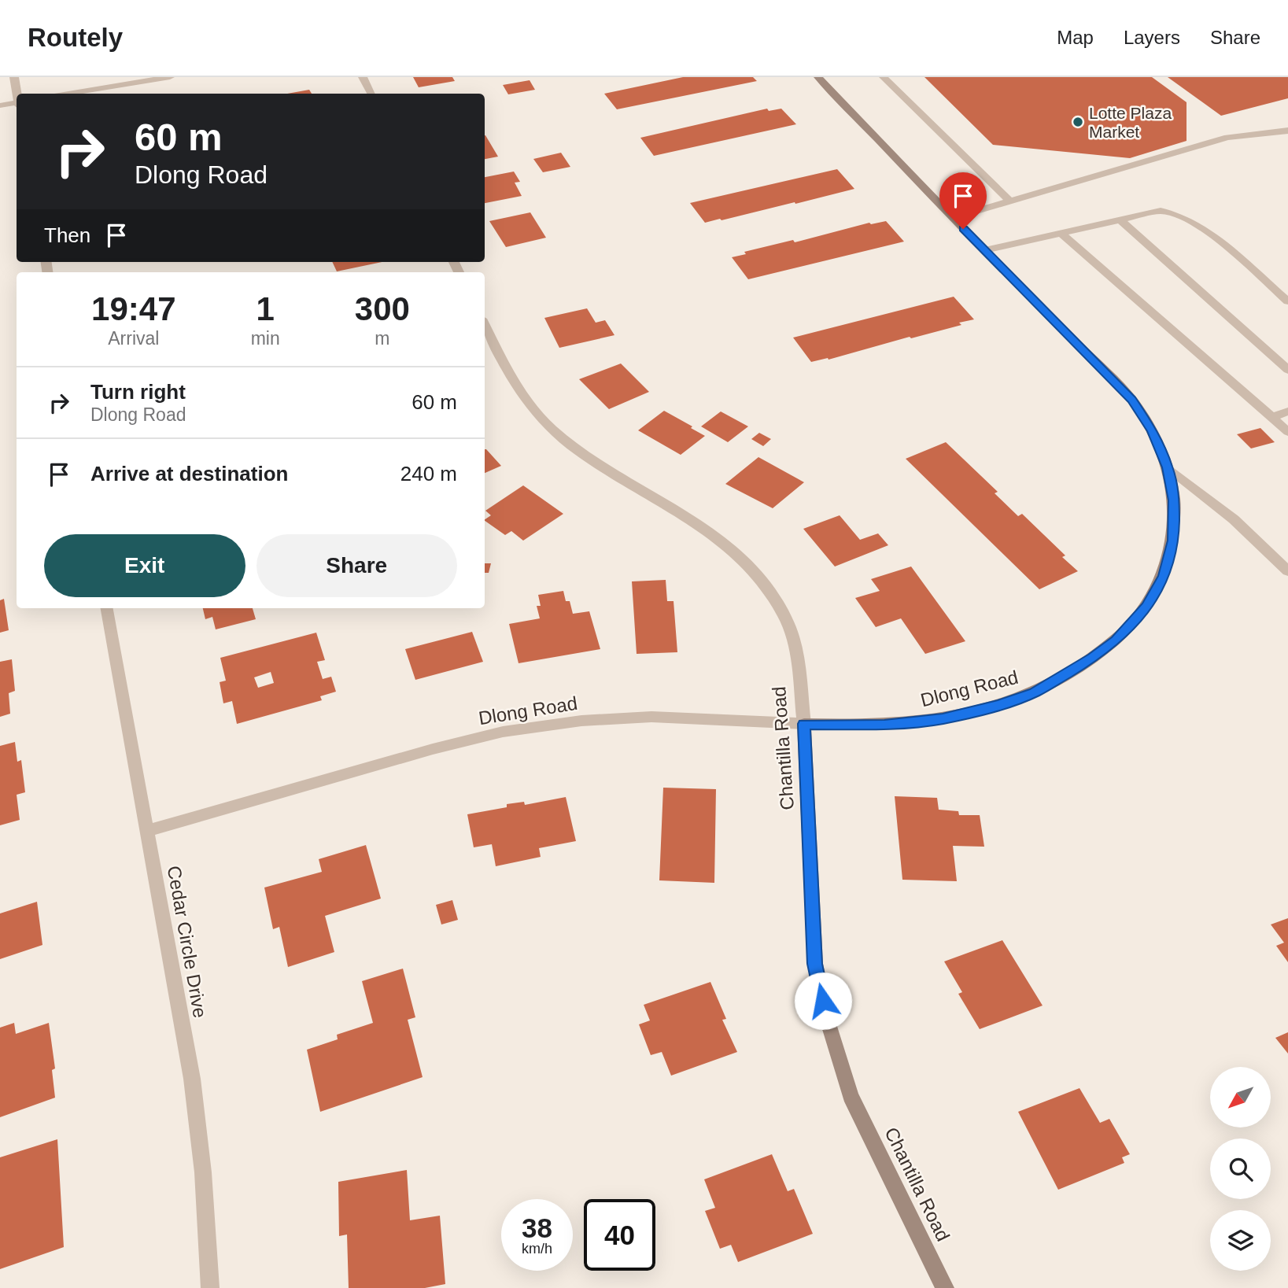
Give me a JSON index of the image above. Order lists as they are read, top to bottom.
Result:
{
  "streets": {
    "street": ["Dlong Road", "Chantilla Road", "Cedar Circle Drive"]
  },
  "crossings": [
    ["Dlong Road", "Chantilla Road"],
    ["Dlong Road", "Cedar Circle Drive"]
  ],
  "places": ["Lotte Plaza Market"],
  "north": "bottom left",
  "page": {
    "header": "Routely",
    "nav": ["Map", "Layers", "Share"],
    "turn": ["60 m", "Dlong Road"],
    "then": "Then",
    "eta": [
      "19:47",
      "Arrival",
      "1",
      "min",
      "300",
      "m"
    ],
    "list": [
      {
        "name": "Turn right",
        "note": "Dlong Road",
        "value": "60 m"
      },
      {
        "name": "Arrive at destination",
        "value": "240 m"
      }
    ],
    "buttons": ["Exit", "Share"],
    "speed": "38 km/h",
    "limit": "40"
  }
}
